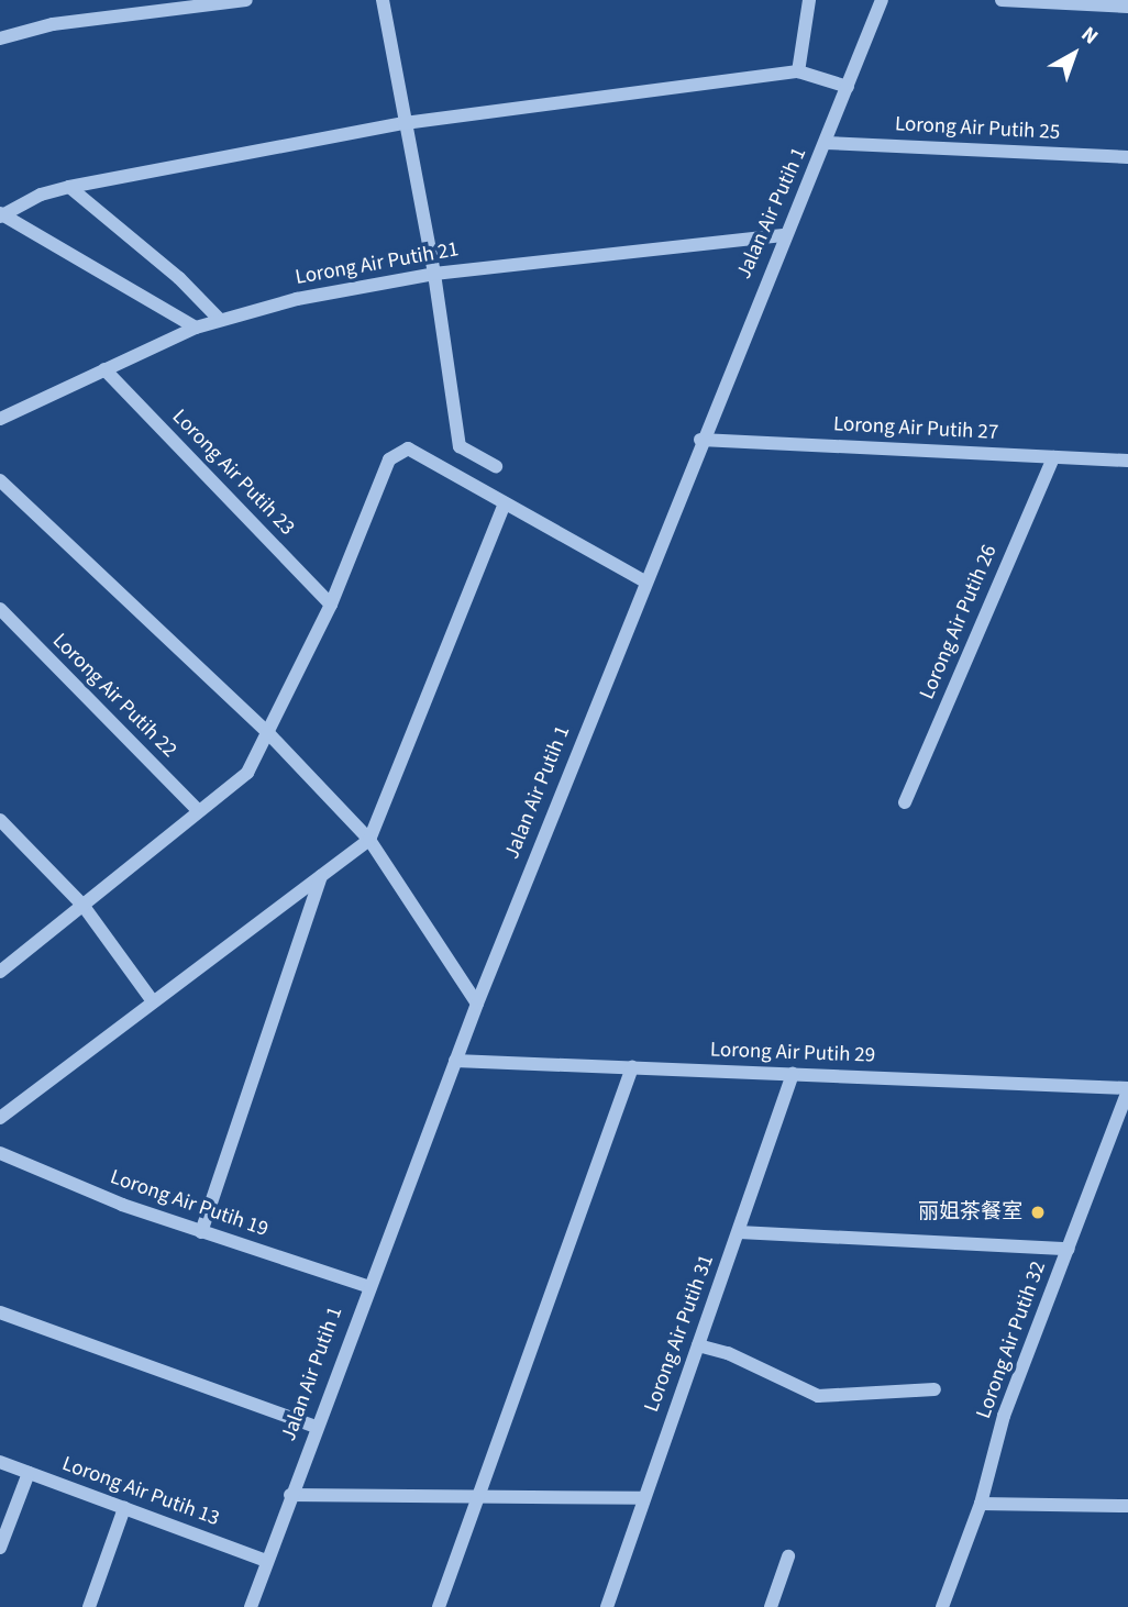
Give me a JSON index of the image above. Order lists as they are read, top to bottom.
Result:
{
  "streets": {
    "street": [
      "Lorong Air Putih 25",
      "Jalan Air Putih 1",
      "Lorong Air Putih 21",
      "Lorong Air Putih 27",
      "Lorong Air Putih 23",
      "Lorong Air Putih 26",
      "Lorong Air Putih 22",
      "Lorong Air Putih 29",
      "Lorong Air Putih 19",
      "Lorong Air Putih 31",
      "Lorong Air Putih 32",
      "Lorong Air Putih 13"
    ]
  },
  "crossings": [
    ["Lorong Air Putih 25", "Jalan Air Putih 1"],
    ["Jalan Air Putih 1", "Lorong Air Putih 21"],
    ["Jalan Air Putih 1", "Lorong Air Putih 27"],
    ["Jalan Air Putih 1", "Lorong Air Putih 29"],
    ["Jalan Air Putih 1", "Lorong Air Putih 19"],
    ["Jalan Air Putih 1", "Lorong Air Putih 13"],
    ["Lorong Air Putih 21", "Lorong Air Putih 23"],
    ["Lorong Air Putih 27", "Lorong Air Putih 26"],
    ["Lorong Air Putih 29", "Lorong Air Putih 31"],
    ["Lorong Air Putih 29", "Lorong Air Putih 32"]
  ],
  "places": ["丽姐茶餐室"],
  "north": "top right"
}
